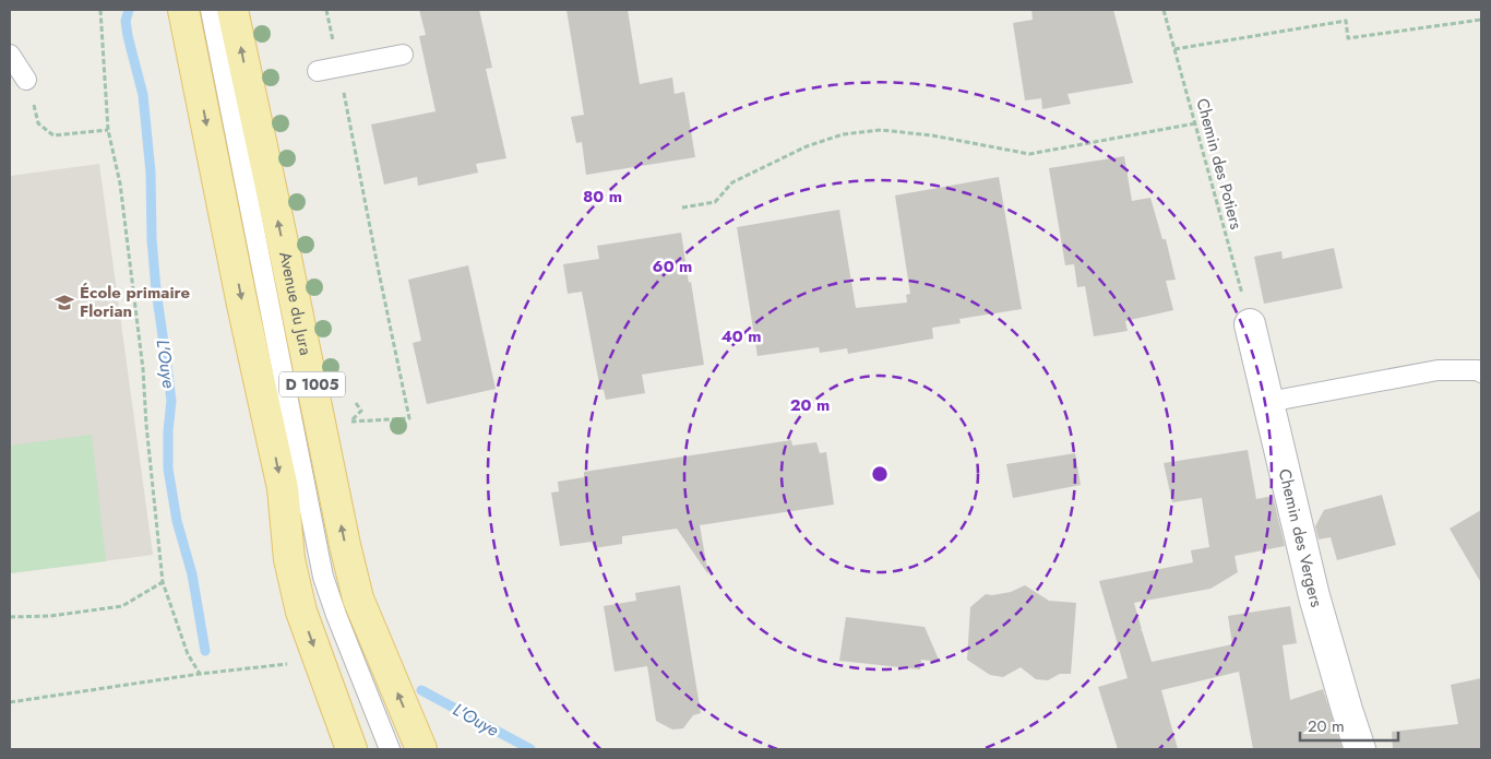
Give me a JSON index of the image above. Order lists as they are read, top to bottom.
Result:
{
  "streets": {
    "main road": ["Avenue du Jura", "D 1005"],
    "street": ["Chemin des Vergers"],
    "path": ["Chemin des Potiers"]
  },
  "crossings": [
    ["Chemin des Potiers", "Chemin des Vergers"]
  ],
  "water": ["L'Ouye"],
  "places": {
    "school or university": ["École primaire Florian"]
  },
  "scale_bar": "20 m",
  "rings": [
    "80 m",
    "60 m",
    "40 m",
    "20 m"
  ]
}
